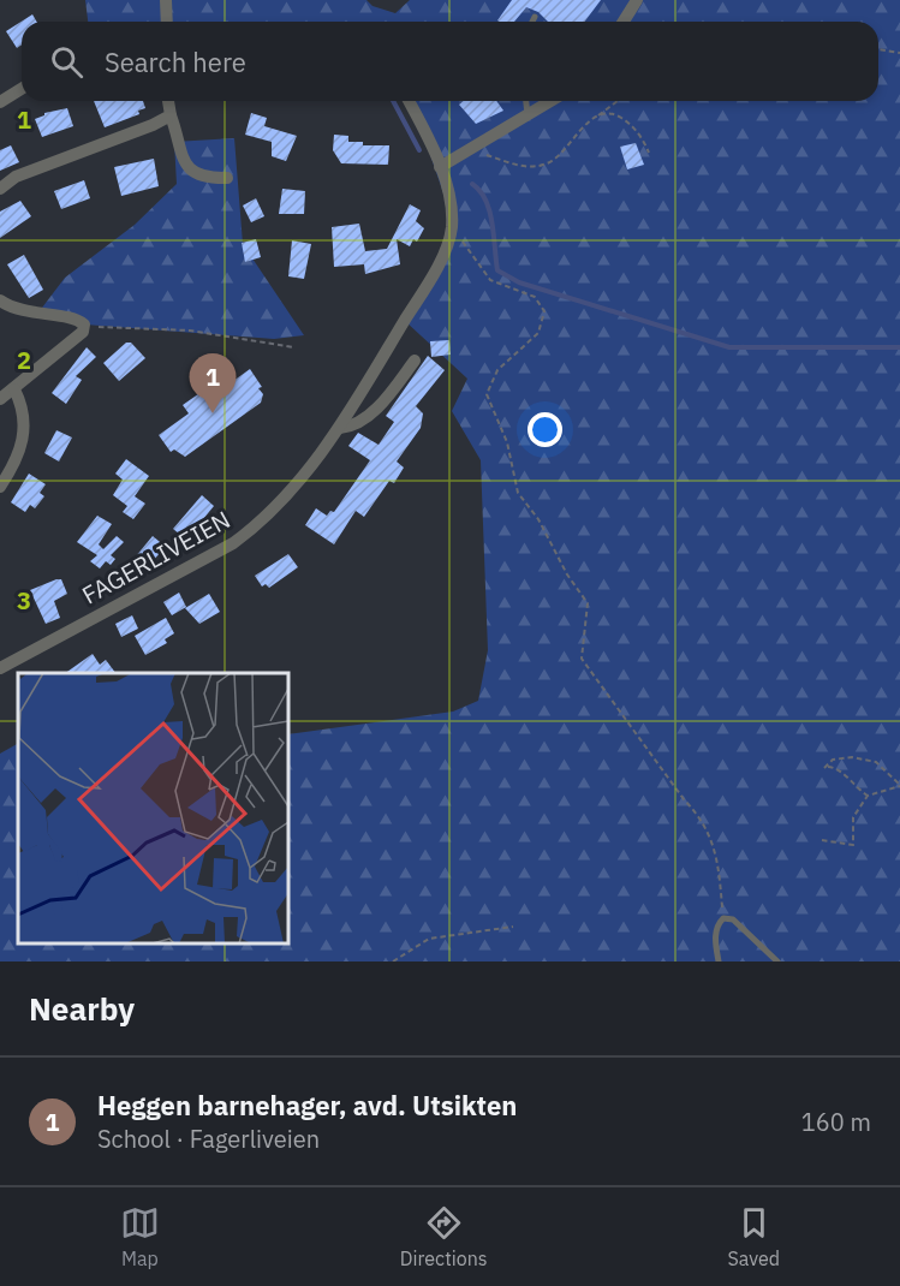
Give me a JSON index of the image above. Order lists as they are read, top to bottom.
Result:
{
  "streets": {
    "street": ["FAGERLIVEIEN"]
  },
  "page": {
    "search": "Search here",
    "pins": "1",
    "heading": "Nearby",
    "list": [
      {
        "mark": "1",
        "name": "Heggen barnehager, avd. Utsikten",
        "note": "School · Fagerliveien",
        "value": "160 m"
      }
    ],
    "nav": ["Map", "Directions", "Saved"]
  },
  "grid": {
    "rows": ["1", "2", "3"]
  }
}
